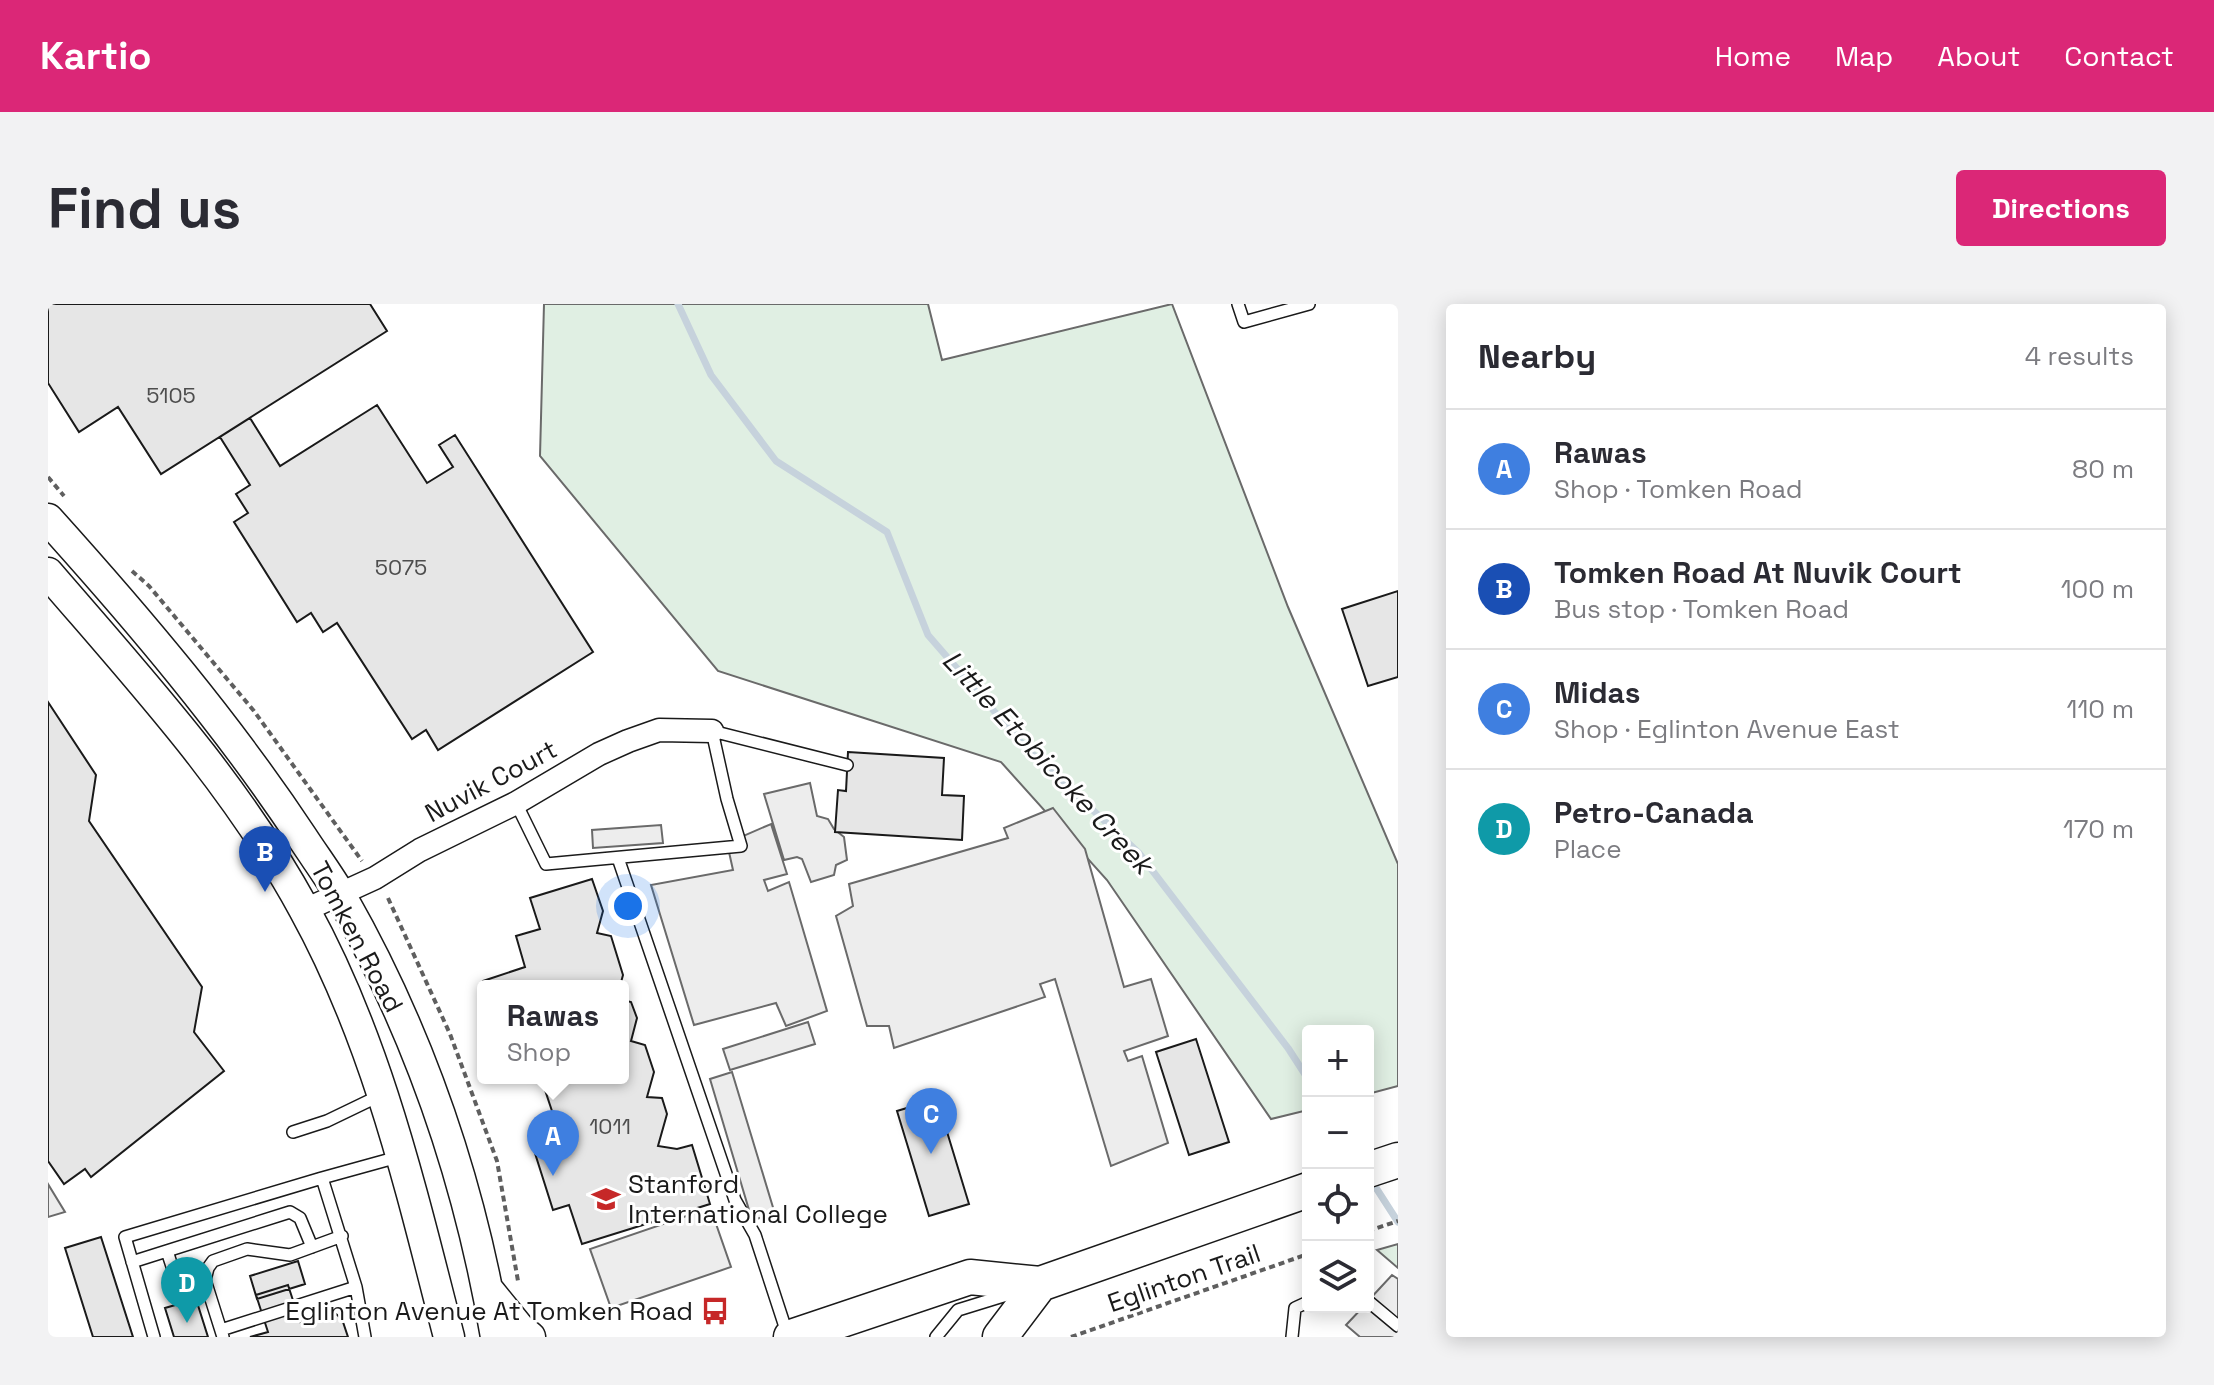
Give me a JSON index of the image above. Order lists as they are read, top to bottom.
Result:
{
  "streets": {
    "main road": ["Tomken Road"],
    "street": ["Nuvik Court"],
    "path": ["Eglinton Trail"]
  },
  "crossings": [
    ["Nuvik Court", "Tomken Road"]
  ],
  "water": ["Little Etobicoke Creek"],
  "places": {
    "school or university": ["Stanford International College"],
    "bus stop": ["Eglinton Avenue At Tomken Road"]
  },
  "house_numbers": ["5105", "5075", "1011"],
  "page": {
    "header": "Kartio",
    "nav": [
      "Home",
      "Map",
      "About",
      "Contact"
    ],
    "buttons": "Directions",
    "title": "Find us",
    "heading": ["Nearby", "4 results"],
    "list": [
      {
        "mark": "A",
        "name": "Rawas",
        "note": "Shop · Tomken Road",
        "value": "80 m"
      },
      {
        "mark": "B",
        "name": "Tomken Road At Nuvik Court",
        "note": "Bus stop · Tomken Road",
        "value": "100 m"
      },
      {
        "mark": "C",
        "name": "Midas",
        "note": "Shop · Eglinton Avenue East",
        "value": "110 m"
      },
      {
        "mark": "D",
        "name": "Petro-Canada",
        "note": "Place",
        "value": "170 m"
      }
    ],
    "pins": [
      "B",
      "C",
      "A",
      "D"
    ],
    "popup": ["Rawas", "Shop"],
    "map_buttons": ["+", "−"]
  }
}
